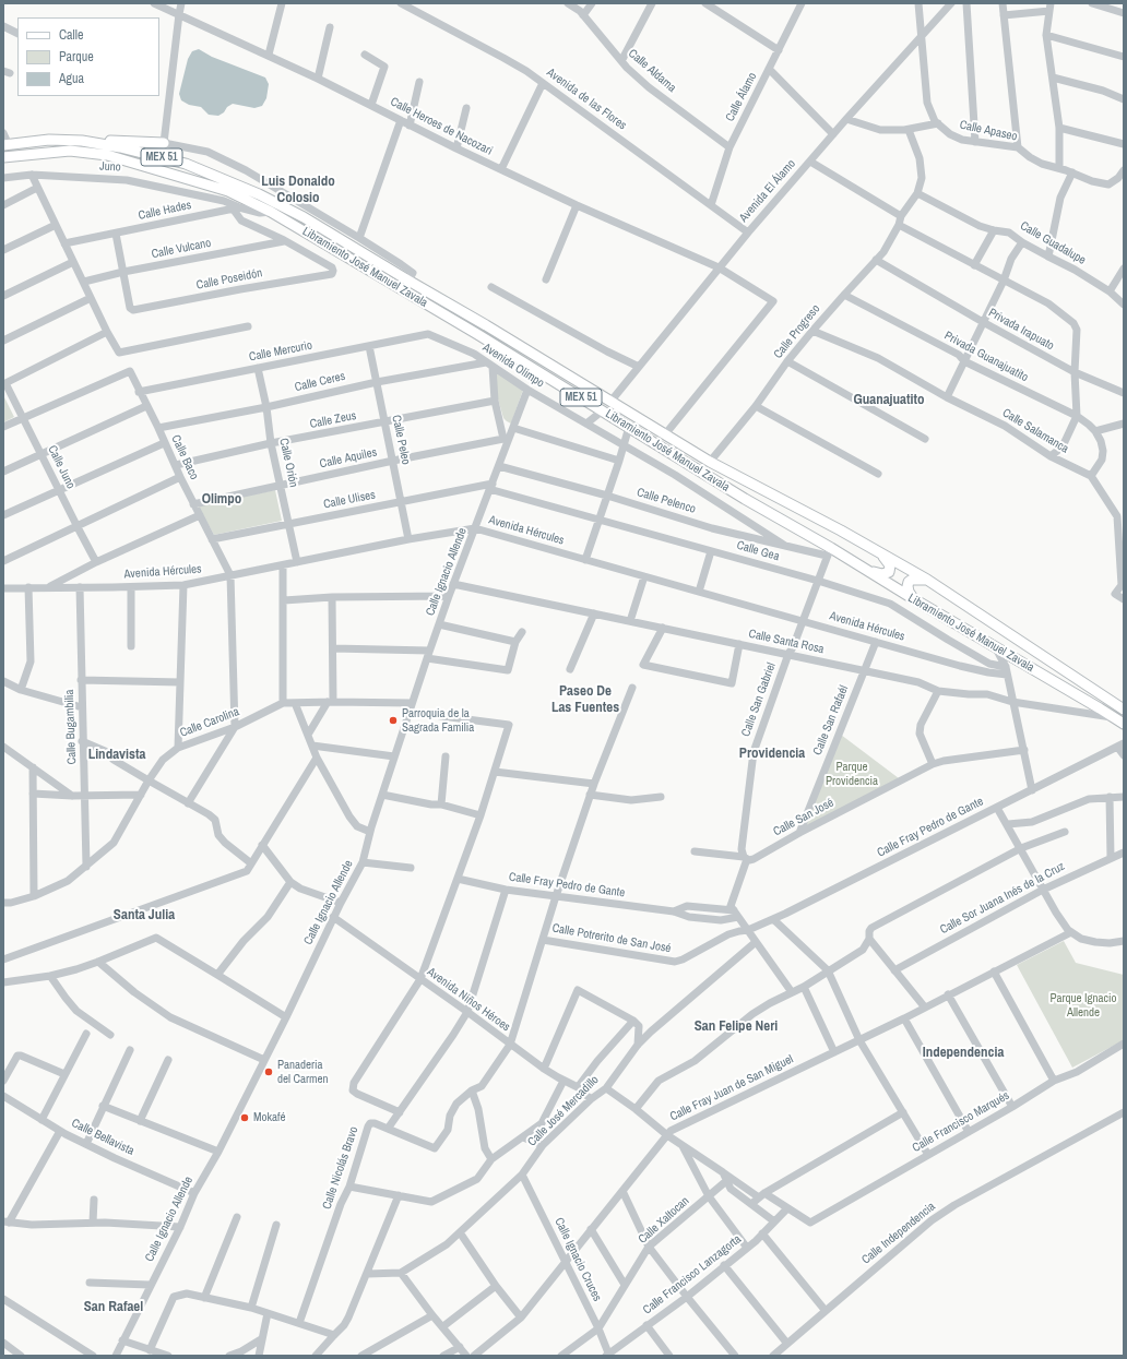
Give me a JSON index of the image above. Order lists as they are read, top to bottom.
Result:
{
  "streets": {
    "main road": ["MEX 51", "Libramiento José Manuel Zavala"],
    "street": [
      "Calle Aldama",
      "Calle Álamo",
      "Avenida de las Flores",
      "Calle Heroes de Nacozari",
      "Calle Apaseo",
      "Juno",
      "Avenida El Álamo",
      "Calle Hades",
      "Calle Guadalupe",
      "Calle Vulcano",
      "Calle Poseidón",
      "Privada Irapuato",
      "Calle Progreso",
      "Calle Mercurio",
      "Privada Guanajuatito",
      "Avenida Olimpo",
      "Calle Ceres",
      "Calle Zeus",
      "Calle Salamanca",
      "Calle Peleo",
      "Calle Baco",
      "Calle Aquiles",
      "Calle Orión",
      "Calle Juno",
      "Calle Ulises",
      "Calle Pelenco",
      "Avenida Hércules",
      "Calle Gea",
      "Calle Ignacio Allende",
      "Calle Santa Rosa",
      "Calle San Gabriel",
      "Calle San Rafaél",
      "Calle Carolina",
      "Calle Bugambilia",
      "Calle San José",
      "Calle Fray Pedro de Gante",
      "Calle Sor Juana Inés de la Cruz",
      "Calle Potrerito de San José",
      "Avenida Niños Héroes",
      "Calle Fray Juan de San Miguel",
      "Calle José Mercadillo",
      "Calle Francisco Marqués",
      "Calle Bellavista",
      "Calle Nicolás Bravo",
      "Calle Xaltocan",
      "Calle Independencia",
      "Calle Ignacio Cruces",
      "Calle Francisco Lanzagorta"
    ]
  },
  "crossings": [
    ["Calle Aldama", "Calle Álamo"],
    ["Calle Álamo", "Avenida de las Flores"],
    ["Avenida de las Flores", "Avenida El Álamo"],
    ["Calle Heroes de Nacozari", "Avenida El Álamo"],
    ["Calle Heroes de Nacozari", "Libramiento José Manuel Zavala"],
    ["Calle Apaseo", "Avenida El Álamo"],
    ["Juno", "Calle Hades"],
    ["Avenida El Álamo", "Libramiento José Manuel Zavala"],
    ["Calle Hades", "Libramiento José Manuel Zavala"],
    ["Calle Vulcano", "Calle Poseidón"],
    ["Libramiento José Manuel Zavala", "Calle Progreso"],
    ["Libramiento José Manuel Zavala", "Calle Pelenco"],
    ["Libramiento José Manuel Zavala", "Calle Santa Rosa"],
    ["Libramiento José Manuel Zavala", "Calle San Gabriel"],
    ["Privada Irapuato", "Calle Progreso"],
    ["Calle Progreso", "Privada Guanajuatito"],
    ["Calle Progreso", "Calle Salamanca"],
    ["Calle Mercurio", "Avenida Olimpo"],
    ["Calle Mercurio", "Calle Peleo"],
    ["Calle Mercurio", "Calle Baco"],
    ["Calle Mercurio", "Calle Orión"],
    ["Privada Guanajuatito", "Calle Salamanca"],
    ["Avenida Olimpo", "Calle Ceres"],
    ["Avenida Olimpo", "Calle Pelenco"],
    ["Avenida Olimpo", "Calle Ignacio Allende"],
    ["Calle Ceres", "Calle Peleo"],
    ["Calle Ceres", "Calle Baco"],
    ["Calle Ceres", "Calle Orión"],
    ["Calle Zeus", "Calle Peleo"],
    ["Calle Zeus", "Calle Baco"],
    ["Calle Zeus", "Calle Orión"],
    ["Calle Peleo", "Calle Aquiles"],
    ["Calle Peleo", "Calle Ulises"],
    ["Calle Peleo", "Avenida Hércules"],
    ["Calle Baco", "Calle Aquiles"],
    ["Calle Baco", "Calle Juno"],
    ["Calle Baco", "Calle Ulises"],
    ["Calle Baco", "Avenida Hércules"],
    ["Calle Aquiles", "Calle Orión"],
    ["Calle Aquiles", "Calle Ignacio Allende"],
    ["Calle Orión", "Calle Ulises"],
    ["Calle Orión", "Avenida Hércules"],
    ["Calle Ulises", "Calle Gea"],
    ["Calle Ulises", "Calle Ignacio Allende"],
    ["Calle Pelenco", "Calle Ignacio Allende"],
    ["Calle Pelenco", "Calle San Gabriel"],
    ["Avenida Hércules", "Calle Gea"],
    ["Avenida Hércules", "Calle Ignacio Allende"],
    ["Avenida Hércules", "Calle San Gabriel"],
    ["Avenida Hércules", "Calle San Rafaél"],
    ["Avenida Hércules", "Calle Bugambilia"],
    ["Calle Gea", "Calle Ignacio Allende"],
    ["Calle Gea", "Calle San Gabriel"],
    ["Calle Ignacio Allende", "Calle Santa Rosa"],
    ["Calle Ignacio Allende", "Calle Carolina"],
    ["Calle Ignacio Allende", "Avenida Niños Héroes"],
    ["Calle Ignacio Allende", "Calle Bellavista"],
    ["Calle Santa Rosa", "Calle San Gabriel"],
    ["Calle Santa Rosa", "Calle San Rafaél"],
    ["Calle San Gabriel", "Calle San José"],
    ["Calle San Gabriel", "Calle Fray Pedro de Gante"],
    ["Calle San Rafaél", "Calle San José"],
    ["Calle Carolina", "Calle Bugambilia"],
    ["Calle Fray Pedro de Gante", "Calle Potrerito de San José"],
    ["Avenida Niños Héroes", "Calle José Mercadillo"],
    ["Calle Fray Juan de San Miguel", "Calle Ignacio Cruces"],
    ["Calle José Mercadillo", "Calle Ignacio Cruces"],
    ["Calle Francisco Marqués", "Calle Francisco Lanzagorta"],
    ["Calle Xaltocan", "Calle Ignacio Cruces"],
    ["Calle Ignacio Cruces", "Calle Francisco Lanzagorta"]
  ],
  "districts": [
    "Luis Donaldo Colosio",
    "Guanajuatito",
    "Olimpo",
    "Paseo De Las Fuentes",
    "Providencia",
    "Lindavista",
    "Santa Julia",
    "San Felipe Neri",
    "Independencia",
    "San Rafael"
  ],
  "parks": ["Parque Providencia", "Parque Ignacio Allende"],
  "places": ["Parroquia de la Sagrada Familia", "Panaderia del Carmen", "Mokafé"],
  "legend": ["Calle", "Parque", "Agua"]
}
